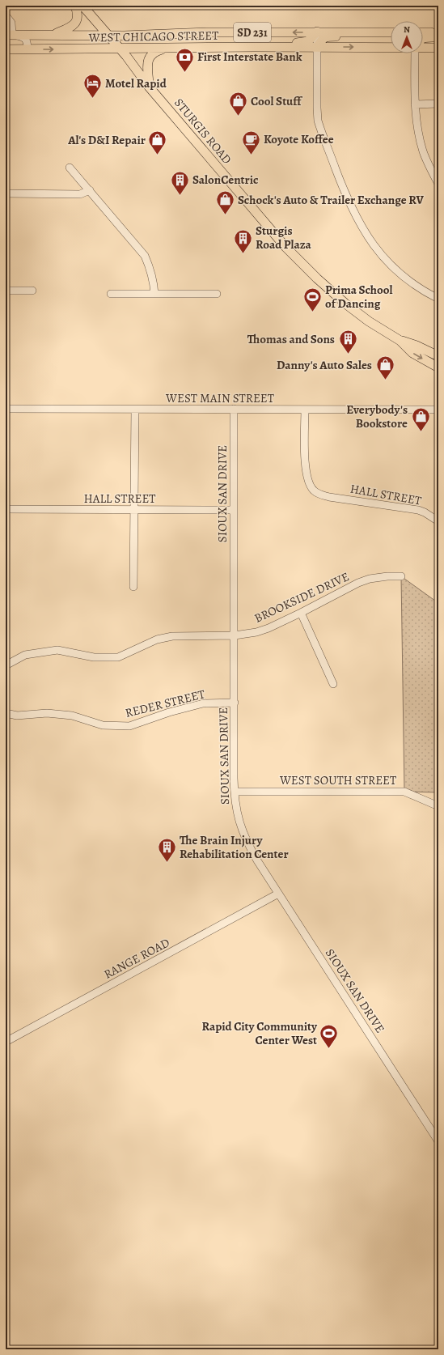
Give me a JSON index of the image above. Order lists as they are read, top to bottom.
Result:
{
  "streets": {
    "main road": ["SD 231", "WEST CHICAGO STREET", "STURGIS ROAD"],
    "street": [
      "WEST MAIN STREET",
      "SIOUX SAN DRIVE",
      "HALL STREET",
      "BROOKSIDE DRIVE",
      "REDER STREET",
      "WEST SOUTH STREET",
      "RANGE ROAD"
    ]
  },
  "crossings": [
    ["WEST CHICAGO STREET", "STURGIS ROAD"],
    ["WEST MAIN STREET", "SIOUX SAN DRIVE"],
    ["WEST MAIN STREET", "HALL STREET"],
    ["SIOUX SAN DRIVE", "HALL STREET"],
    ["SIOUX SAN DRIVE", "BROOKSIDE DRIVE"],
    ["SIOUX SAN DRIVE", "REDER STREET"],
    ["SIOUX SAN DRIVE", "WEST SOUTH STREET"],
    ["SIOUX SAN DRIVE", "RANGE ROAD"]
  ],
  "places": {
    "bank": ["First Interstate Bank"],
    "hotel": ["Motel Rapid"],
    "shop": [
      "Cool Stuff",
      "Al's D&I Repair",
      "Schock's Auto & Trailer Exchange RV",
      "Danny's Auto Sales",
      "Everybody's Bookstore"
    ],
    "cafe": ["Koyote Koffee"],
    "building": [
      "SalonCentric",
      "Sturgis Road Plaza",
      "Thomas and Sons",
      "The Brain Injury Rehabilitation Center"
    ],
    "sports": ["Prima School of Dancing", "Rapid City Community Center West"]
  },
  "north": "top"
}
